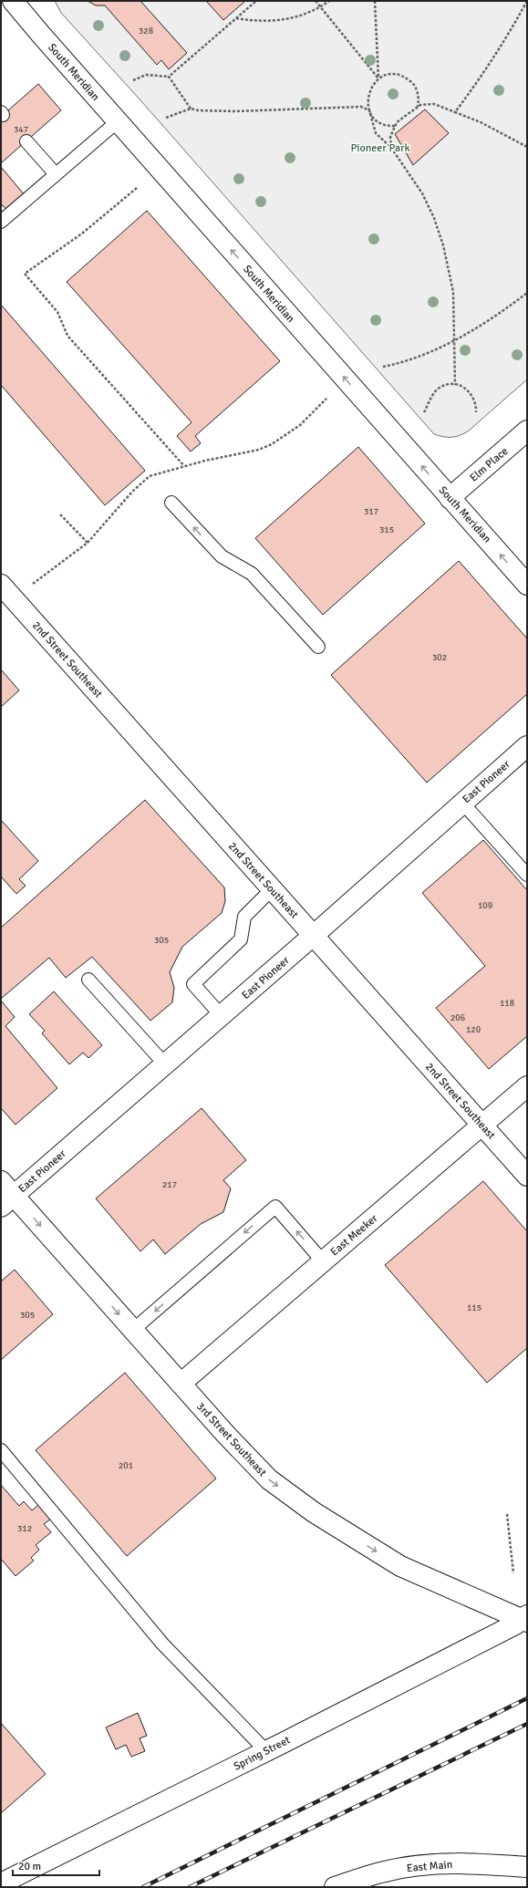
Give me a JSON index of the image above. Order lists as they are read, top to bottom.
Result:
{
  "streets": {
    "main road": [
      "South Meridian",
      "Elm Place",
      "2nd Street Southeast",
      "East Pioneer",
      "East Meeker",
      "3rd Street Southeast",
      "Spring Street",
      "East Main"
    ]
  },
  "crossings": [
    ["South Meridian", "Elm Place"],
    ["2nd Street Southeast", "East Pioneer"],
    ["2nd Street Southeast", "East Meeker"],
    ["East Pioneer", "3rd Street Southeast"],
    ["East Meeker", "3rd Street Southeast"],
    ["3rd Street Southeast", "Spring Street"]
  ],
  "one_way": ["South Meridian", "3rd Street Southeast"],
  "parks": ["Pioneer Park"],
  "house_numbers": [
    "328",
    "347",
    "317",
    "315",
    "302",
    "109",
    "305",
    "118",
    "206",
    "120",
    "217",
    "115",
    "305",
    "201",
    "312"
  ],
  "scale_bar": "20 m"
}
